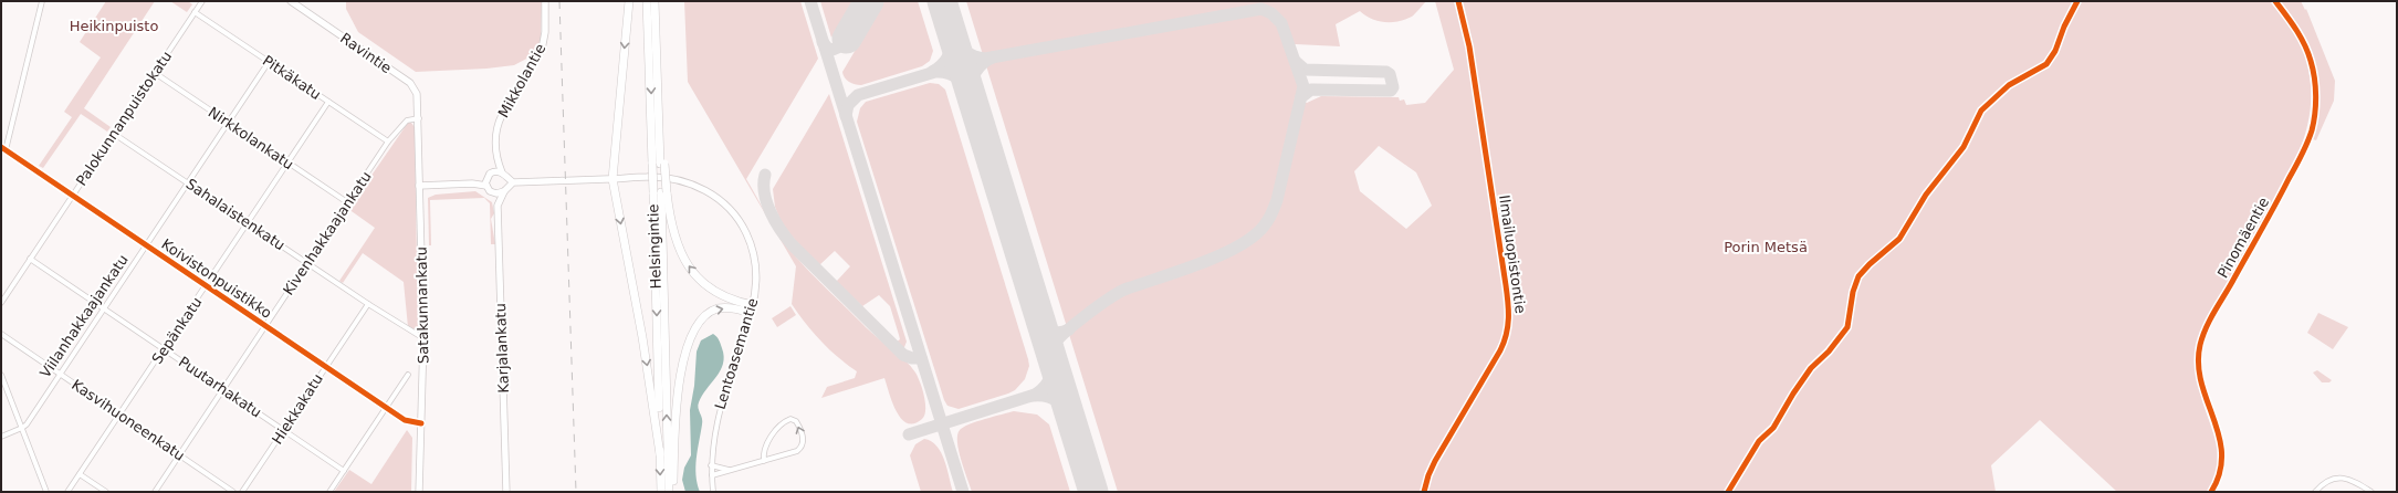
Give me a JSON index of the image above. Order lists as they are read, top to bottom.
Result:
{
  "streets": {
    "highway": ["Helsingintie"],
    "street": [
      "Ravintie",
      "Pitkäkatu",
      "Mikkolantie",
      "Palokunnanpuistokatu",
      "Nirkkolankatu",
      "Sahalaistenkatu",
      "Kivenhakkaajankatu",
      "Pinomäentie",
      "Ilmailuopistontie",
      "Koivistonpuistikko",
      "Satakunnankatu",
      "Viilanhakkaajankatu",
      "Sepänkatu",
      "Karjalankatu",
      "Lentoasemantie",
      "Puutarhakatu",
      "Hiekkakatu",
      "Kasvihuoneenkatu"
    ]
  },
  "crossings": [
    ["Ravintie", "Kivenhakkaajankatu"],
    ["Ravintie", "Satakunnankatu"],
    ["Pitkäkatu", "Palokunnanpuistokatu"],
    ["Pitkäkatu", "Kivenhakkaajankatu"],
    ["Pitkäkatu", "Viilanhakkaajankatu"],
    ["Pitkäkatu", "Sepänkatu"],
    ["Palokunnanpuistokatu", "Nirkkolankatu"],
    ["Palokunnanpuistokatu", "Sahalaistenkatu"],
    ["Palokunnanpuistokatu", "Koivistonpuistikko"],
    ["Palokunnanpuistokatu", "Puutarhakatu"],
    ["Nirkkolankatu", "Kivenhakkaajankatu"],
    ["Nirkkolankatu", "Viilanhakkaajankatu"],
    ["Nirkkolankatu", "Sepänkatu"],
    ["Sahalaistenkatu", "Kivenhakkaajankatu"],
    ["Sahalaistenkatu", "Satakunnankatu"],
    ["Sahalaistenkatu", "Viilanhakkaajankatu"],
    ["Sahalaistenkatu", "Sepänkatu"],
    ["Sahalaistenkatu", "Hiekkakatu"],
    ["Kivenhakkaajankatu", "Koivistonpuistikko"],
    ["Kivenhakkaajankatu", "Satakunnankatu"],
    ["Kivenhakkaajankatu", "Puutarhakatu"],
    ["Kivenhakkaajankatu", "Kasvihuoneenkatu"],
    ["Koivistonpuistikko", "Satakunnankatu"],
    ["Koivistonpuistikko", "Viilanhakkaajankatu"],
    ["Koivistonpuistikko", "Sepänkatu"],
    ["Koivistonpuistikko", "Hiekkakatu"],
    ["Viilanhakkaajankatu", "Puutarhakatu"],
    ["Viilanhakkaajankatu", "Kasvihuoneenkatu"],
    ["Sepänkatu", "Puutarhakatu"],
    ["Sepänkatu", "Kasvihuoneenkatu"],
    ["Puutarhakatu", "Hiekkakatu"]
  ],
  "parks": ["Heikinpuisto", "Porin Metsä"]
}
